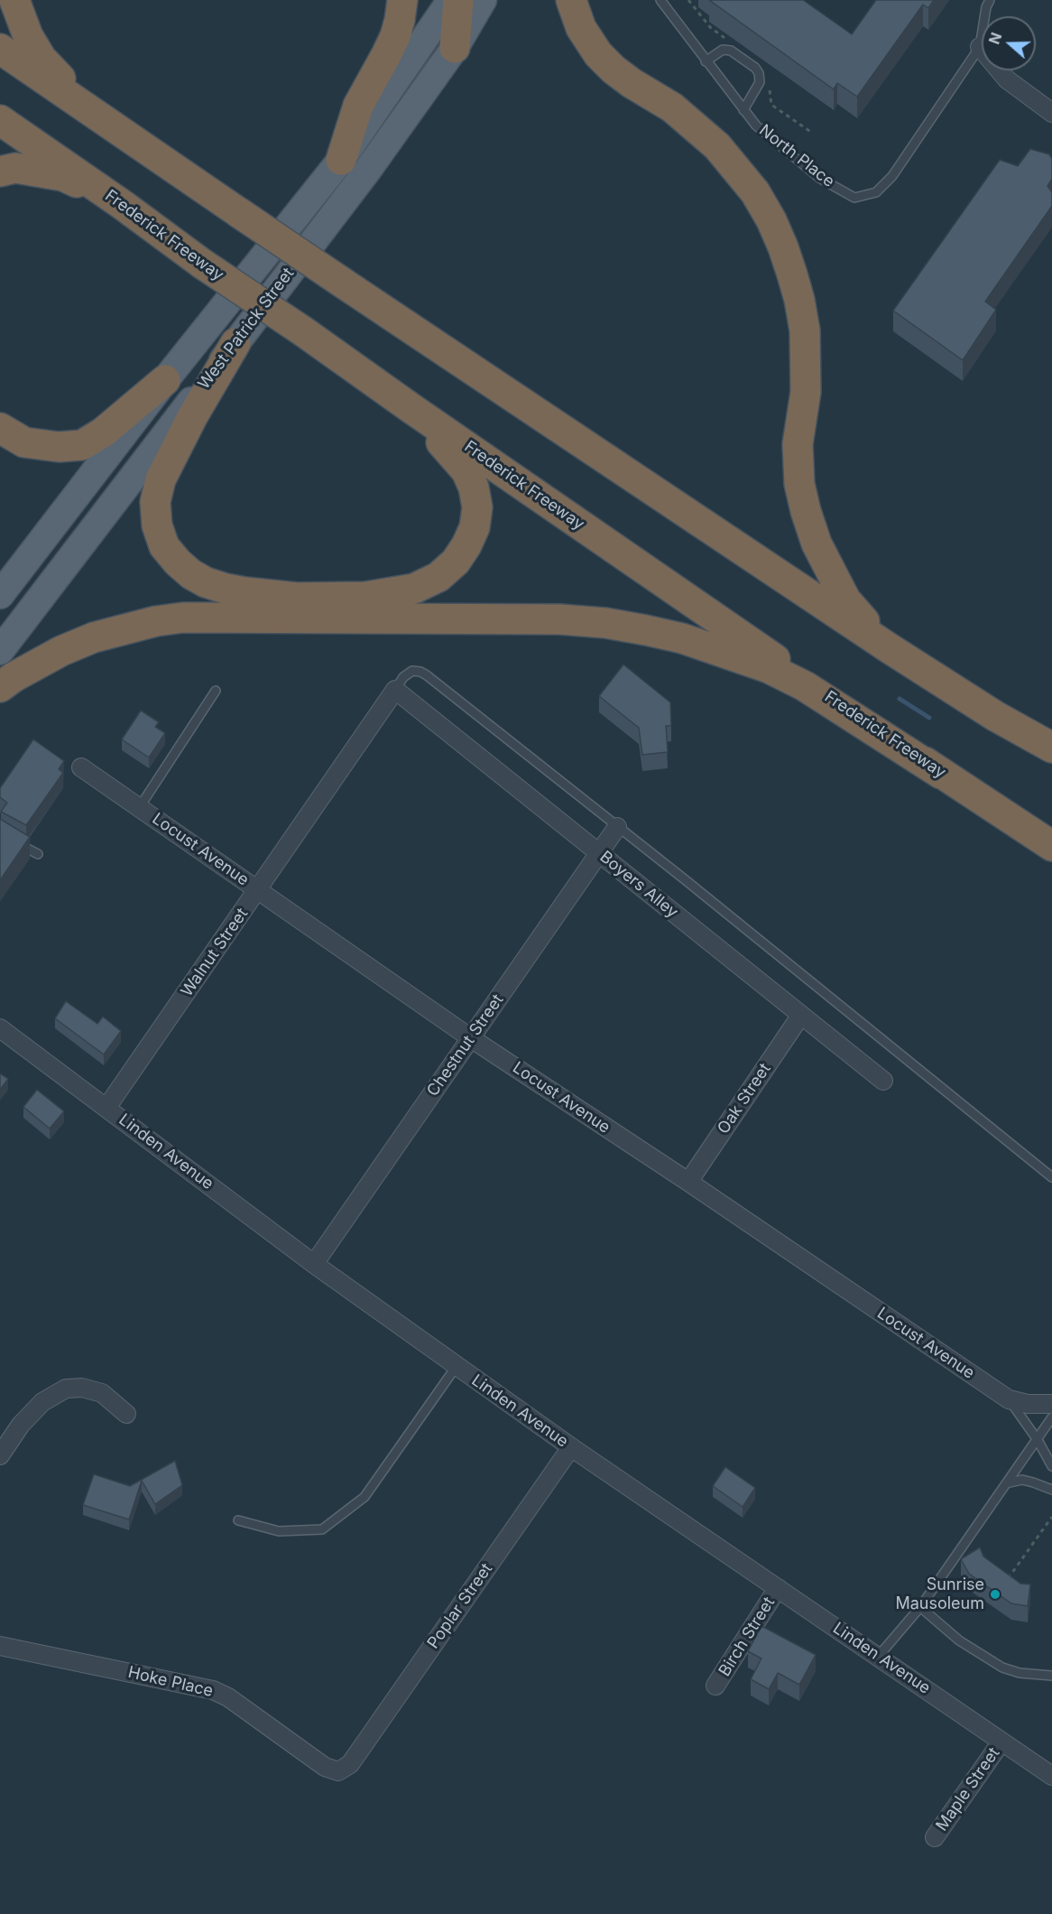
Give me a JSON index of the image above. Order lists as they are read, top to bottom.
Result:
{
  "streets": {
    "highway": ["Frederick Freeway"],
    "main road": ["West Patrick Street"],
    "street": [
      "Locust Avenue",
      "Boyers Alley",
      "Walnut Street",
      "Chestnut Street",
      "Oak Street",
      "Linden Avenue",
      "Poplar Street",
      "Birch Street",
      "Hoke Place",
      "Maple Street"
    ],
    "lane": ["North Place"]
  },
  "crossings": [
    ["Locust Avenue", "Walnut Street"],
    ["Locust Avenue", "Chestnut Street"],
    ["Locust Avenue", "Oak Street"],
    ["Boyers Alley", "Walnut Street"],
    ["Boyers Alley", "Chestnut Street"],
    ["Boyers Alley", "Oak Street"],
    ["Walnut Street", "Linden Avenue"],
    ["Chestnut Street", "Linden Avenue"],
    ["Linden Avenue", "Poplar Street"],
    ["Linden Avenue", "Birch Street"],
    ["Linden Avenue", "Maple Street"],
    ["Poplar Street", "Hoke Place"]
  ],
  "places": ["Sunrise Mausoleum"],
  "north": "left"
}
